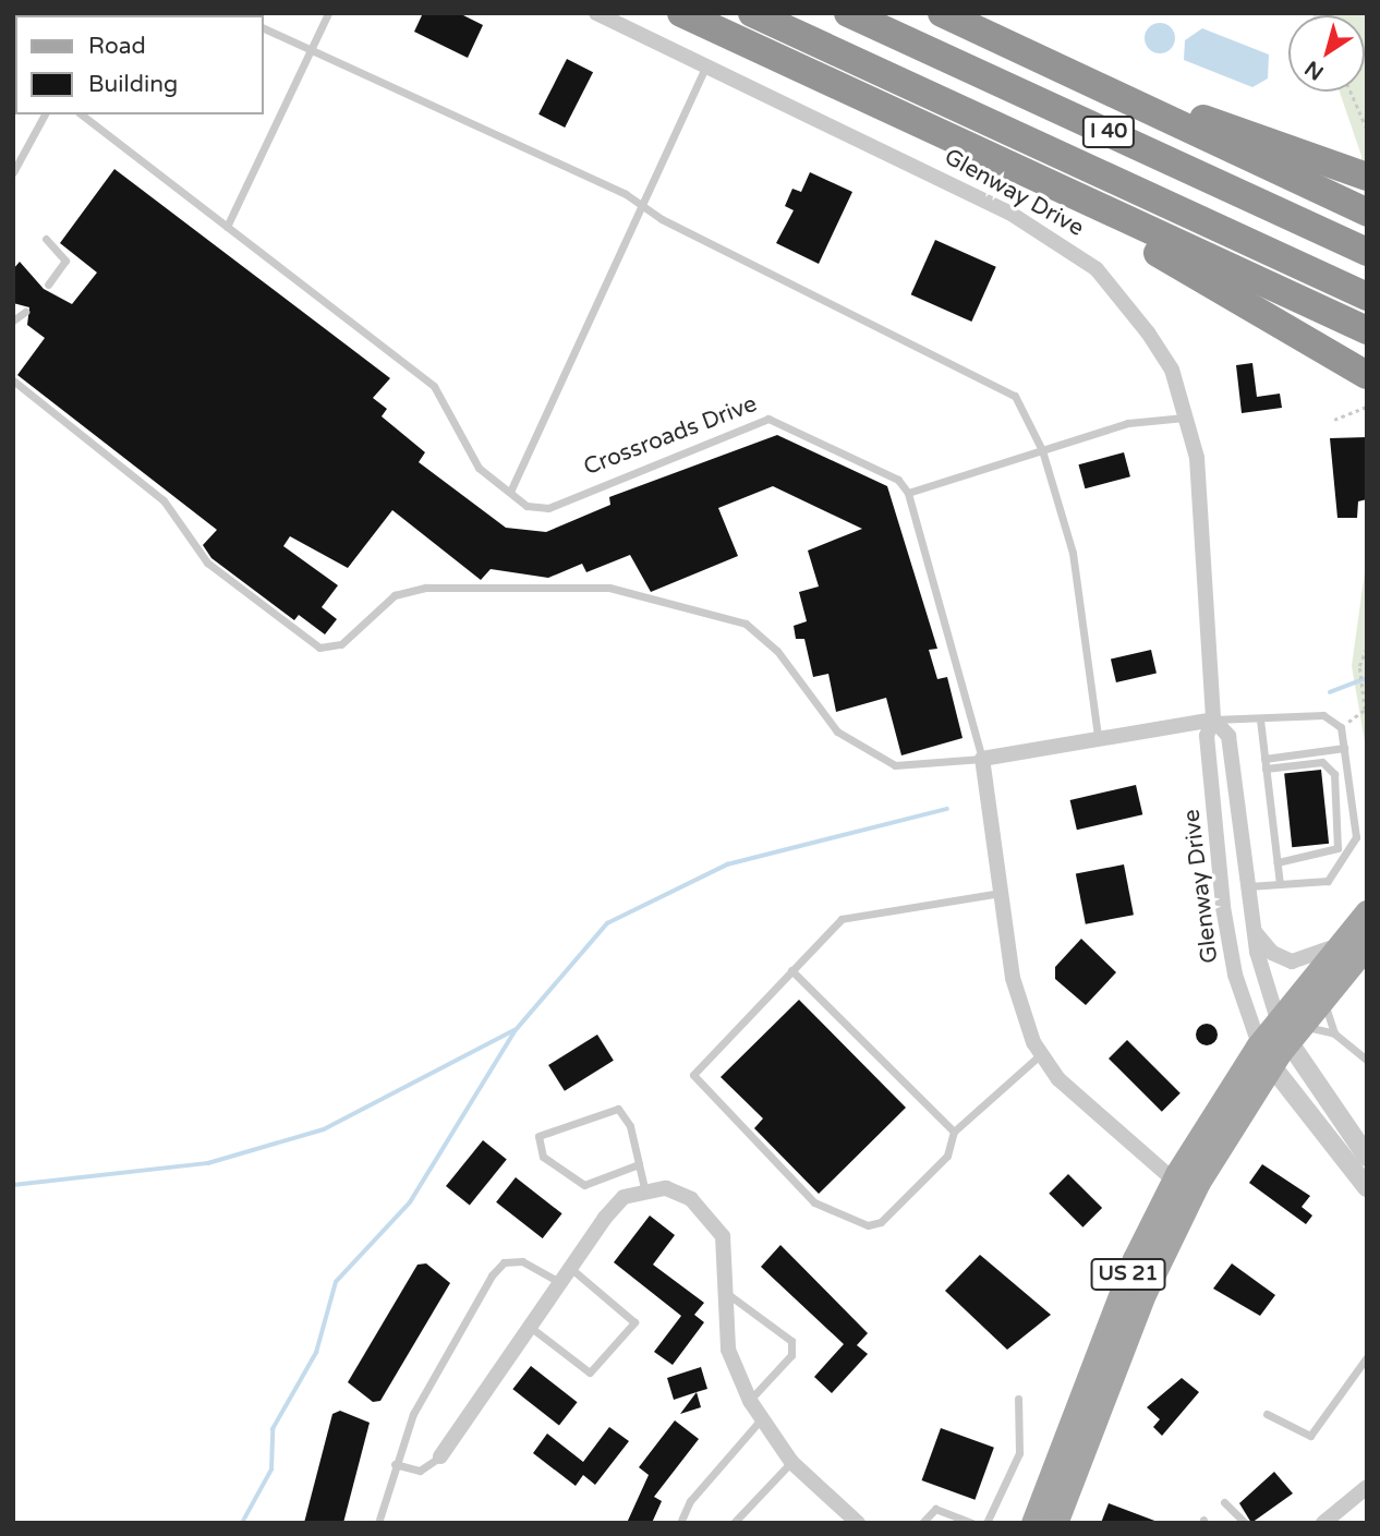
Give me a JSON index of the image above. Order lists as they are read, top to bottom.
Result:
{
  "streets": {
    "highway": ["I 40"],
    "main road": ["US 21"],
    "street": ["Glenway Drive"],
    "lane": ["Crossroads Drive"]
  },
  "crossings": [
    ["Glenway Drive", "US 21"]
  ],
  "legend": ["Road", "Building"],
  "north": "bottom left"
}
